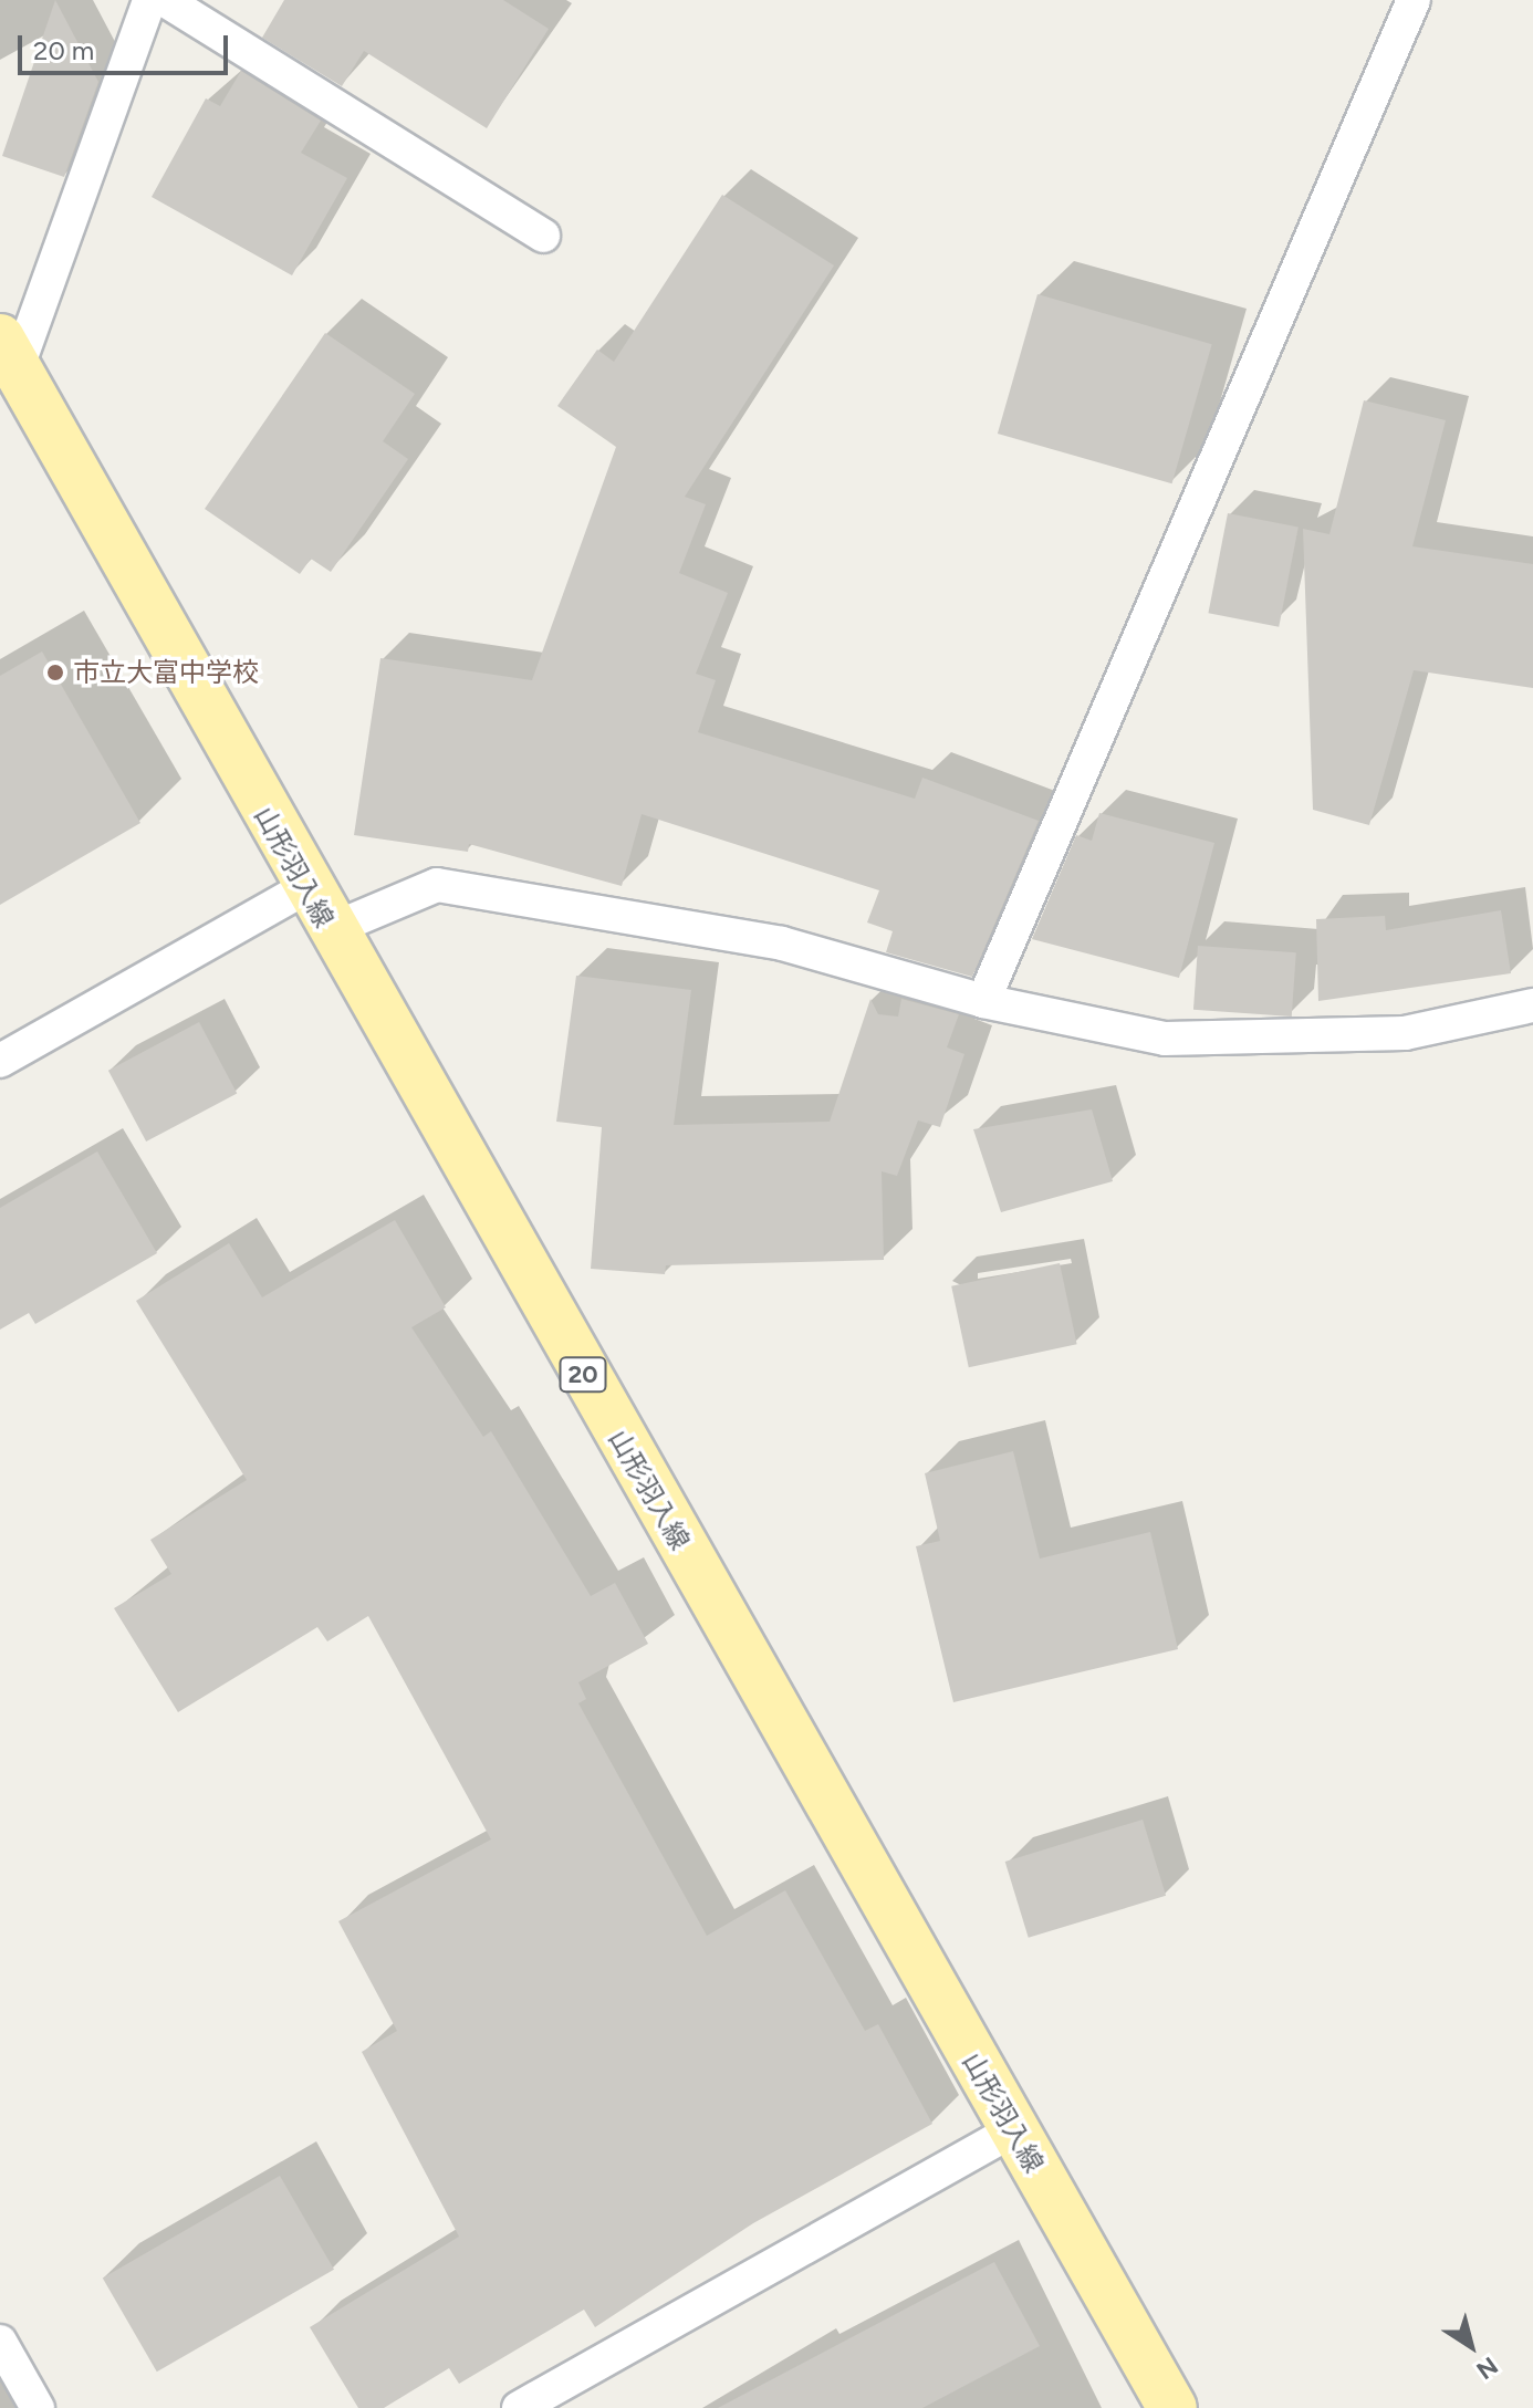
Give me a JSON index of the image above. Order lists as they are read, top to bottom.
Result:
{
  "streets": {
    "main road": ["山形羽入線", "20"]
  },
  "places": ["市立大富中学校"],
  "scale_bar": "20 m",
  "north": "bottom right"
}
